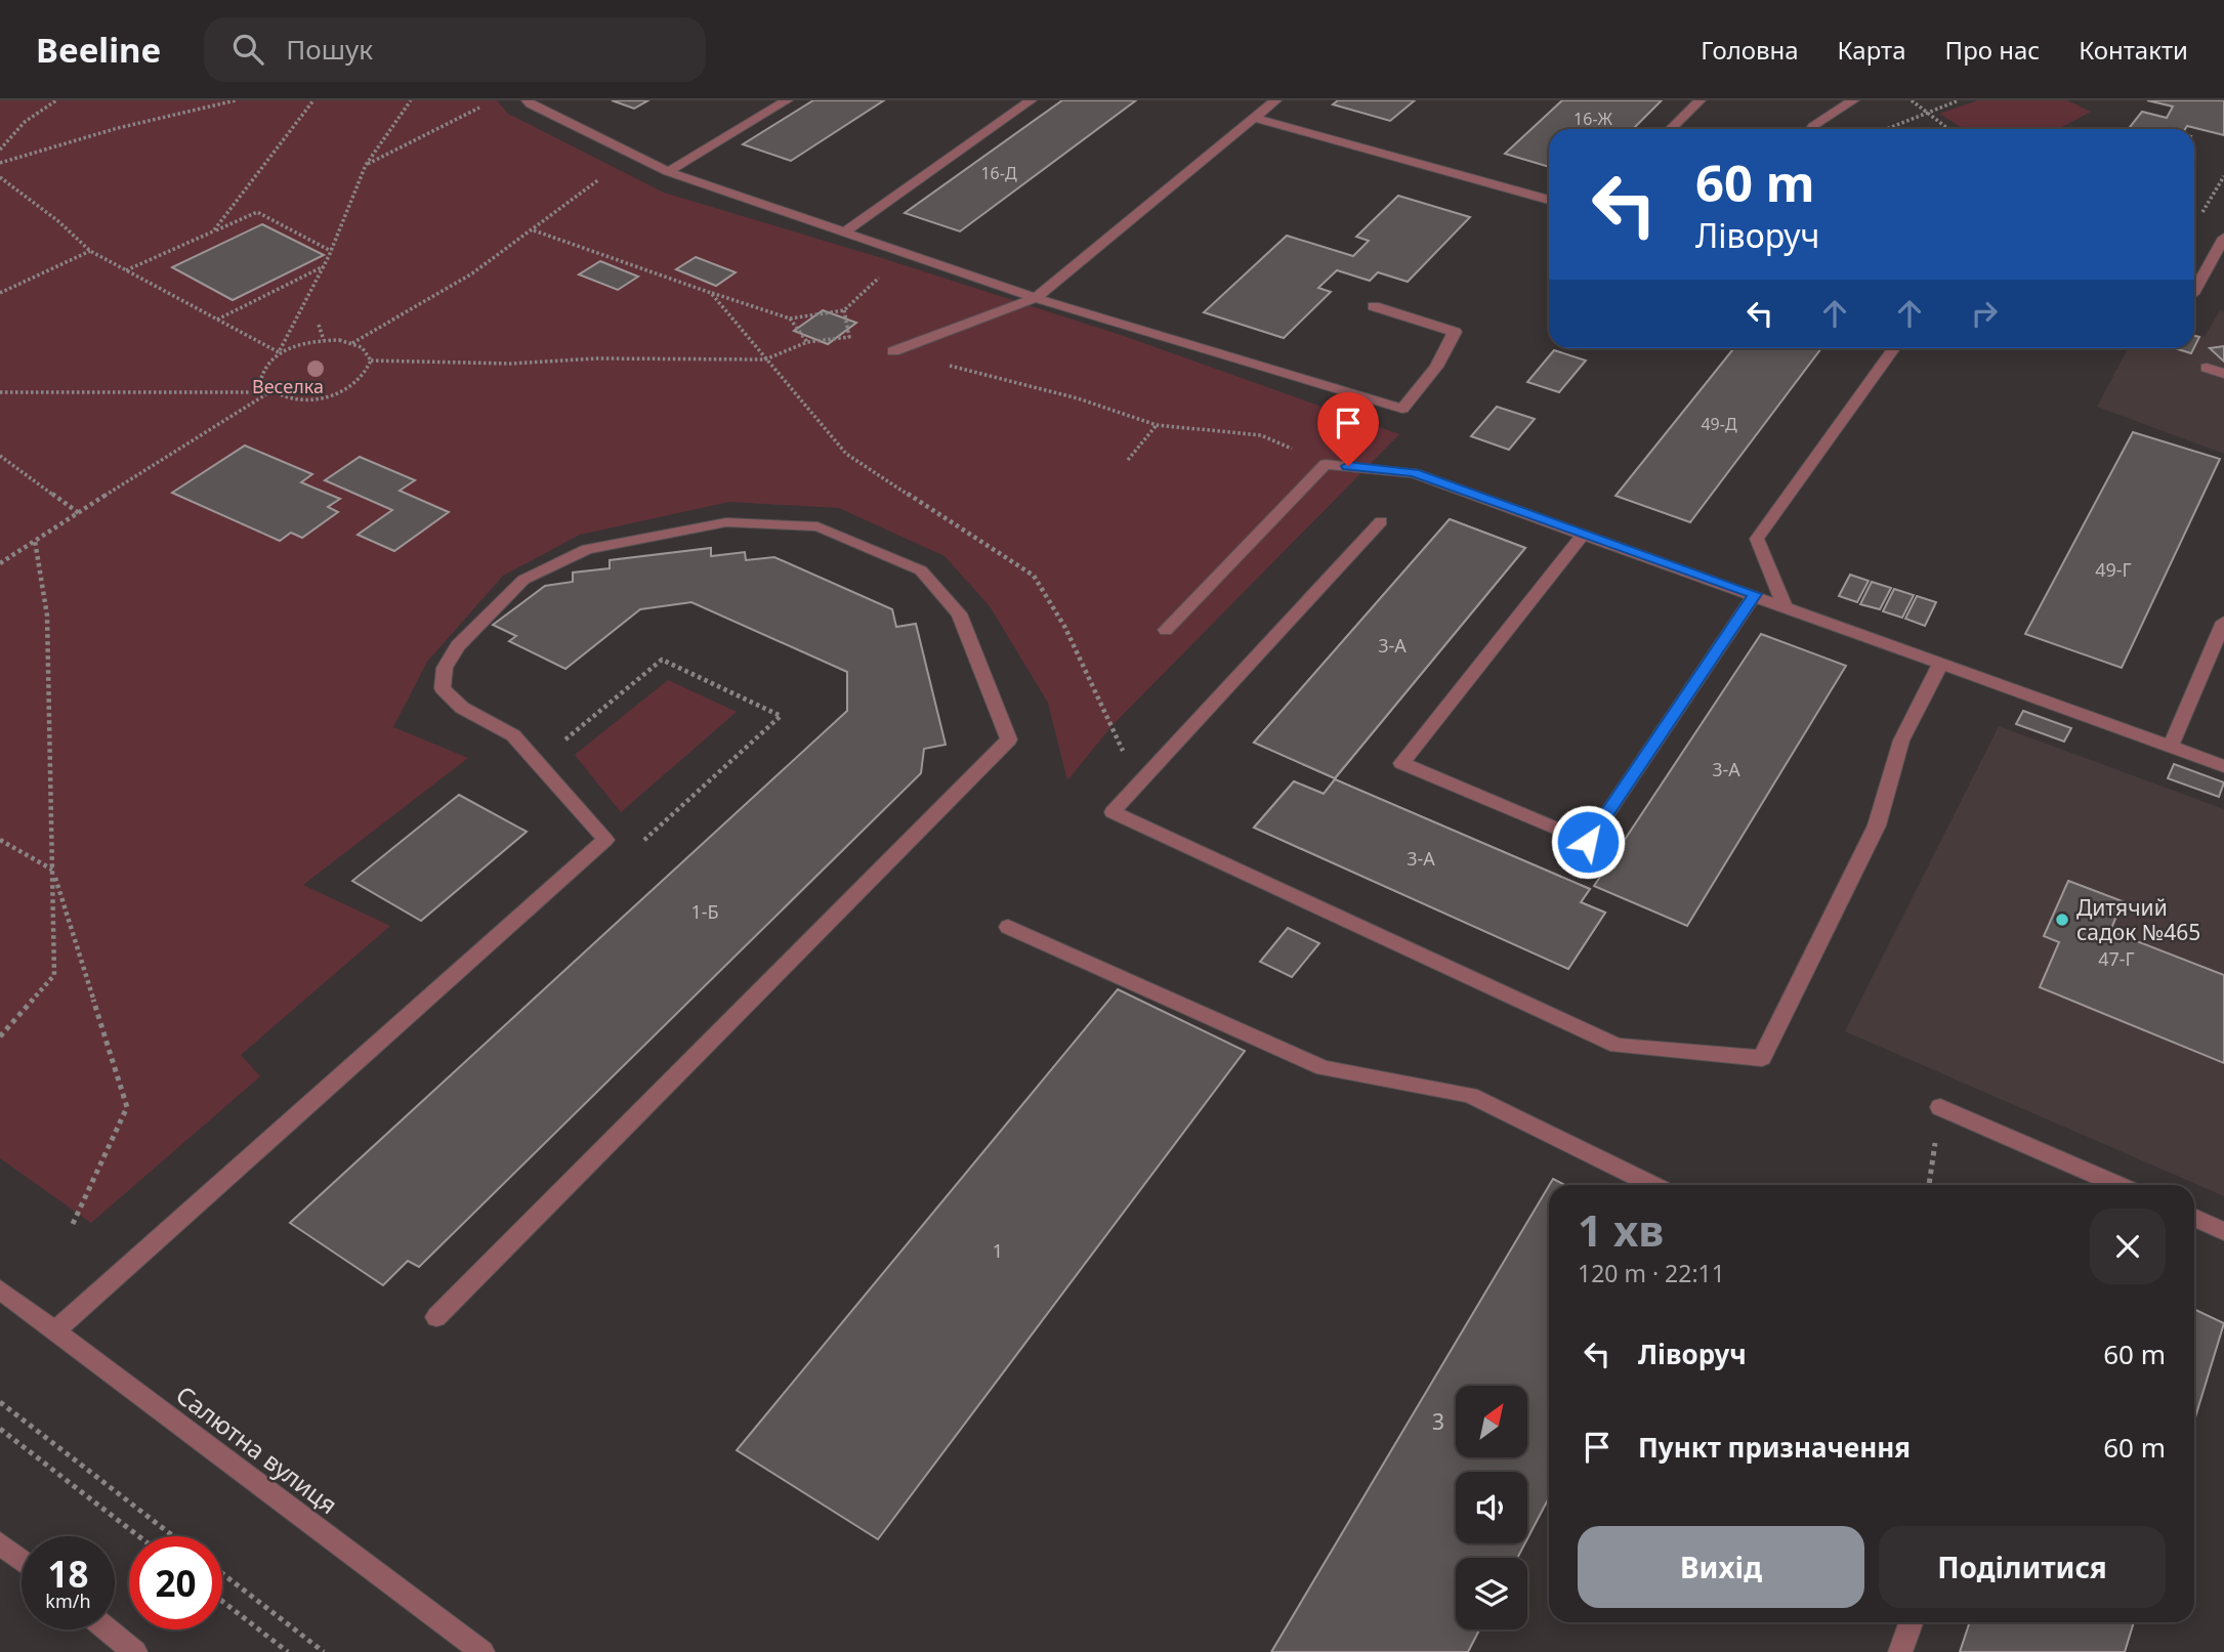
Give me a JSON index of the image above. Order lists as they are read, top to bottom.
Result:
{
  "streets": {
    "street": ["Салютна вулиця"]
  },
  "parks": ["Веселка"],
  "places": ["Дитячий садок №465"],
  "house_numbers": [
    "16-Ж",
    "16-Д",
    "49-Д",
    "49-Г",
    "3-А",
    "3-А",
    "3-А",
    "1-Б",
    "47-Г",
    "1",
    "3"
  ],
  "north": "top right",
  "page": {
    "header": "Beeline",
    "search": "Пошук",
    "nav": [
      "Головна",
      "Карта",
      "Про нас",
      "Контакти"
    ],
    "turn": ["60 m", "Ліворуч"],
    "heading": ["1 хв", "120 m · 22:11"],
    "list": [
      {
        "name": "Ліворуч",
        "value": "60 m"
      },
      {
        "name": "Пункт призначення",
        "value": "60 m"
      }
    ],
    "buttons": ["Вихід", "Поділитися"],
    "speed": "18 km/h",
    "limit": "20"
  }
}
